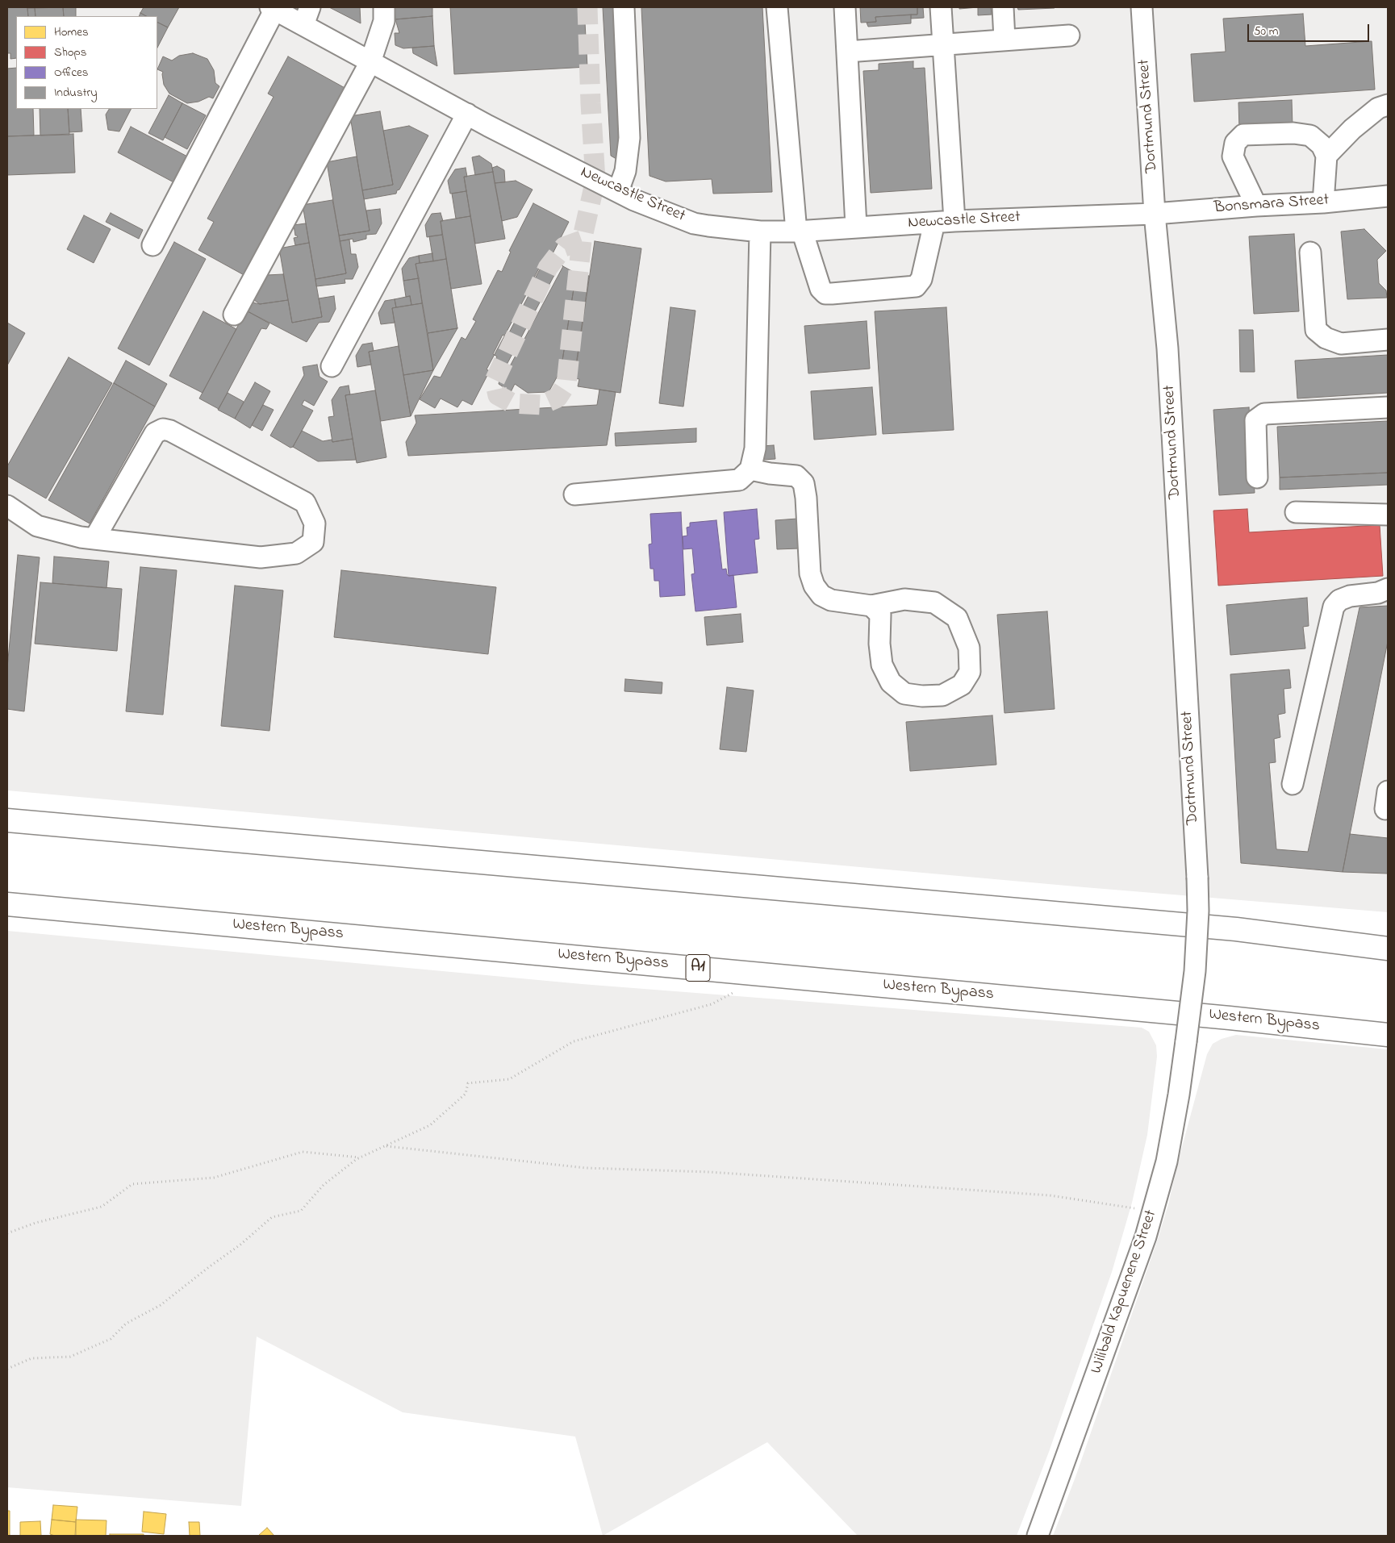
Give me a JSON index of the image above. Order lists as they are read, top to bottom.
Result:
{
  "streets": {
    "highway": ["Western Bypass", "A1"],
    "street": [
      "Dortmund Street",
      "Newcastle Street",
      "Bonsmara Street",
      "Wilibald Kapuenene Street"
    ]
  },
  "crossings": [
    ["Dortmund Street", "Newcastle Street"],
    ["Dortmund Street", "Bonsmara Street"],
    ["Dortmund Street", "Wilibald Kapuenene Street"],
    ["Newcastle Street", "Bonsmara Street"]
  ],
  "legend": [
    "Homes",
    "Shops",
    "Offices",
    "Industry"
  ],
  "scale_bar": "50 m"
}
